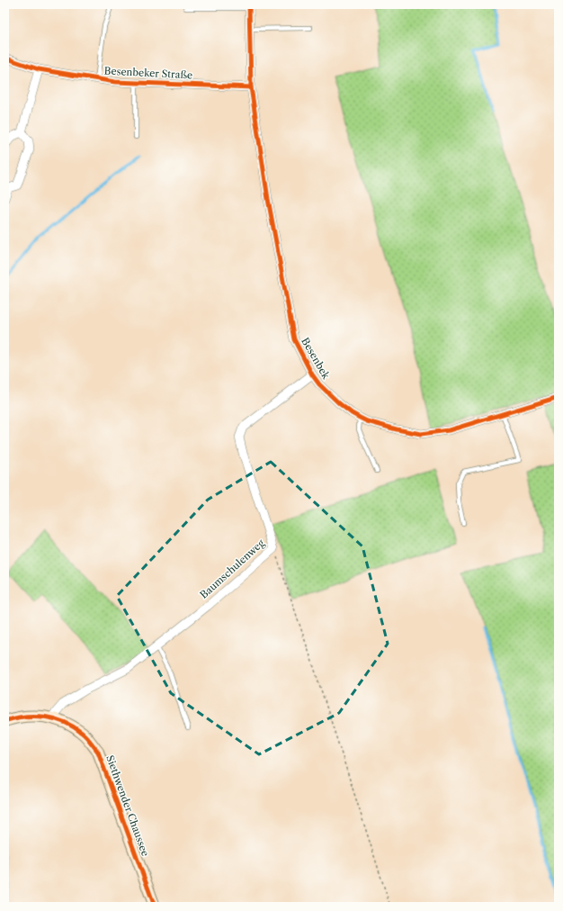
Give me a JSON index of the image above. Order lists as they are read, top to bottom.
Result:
{
  "streets": {
    "main road": ["Siethwender Chaussee"],
    "street": ["Besenbeker Straße", "Besenbek", "Baumschulenweg"]
  },
  "crossings": [
    ["Besenbeker Straße", "Besenbek"],
    ["Besenbek", "Baumschulenweg"],
    ["Baumschulenweg", "Siethwender Chaussee"]
  ]
}
